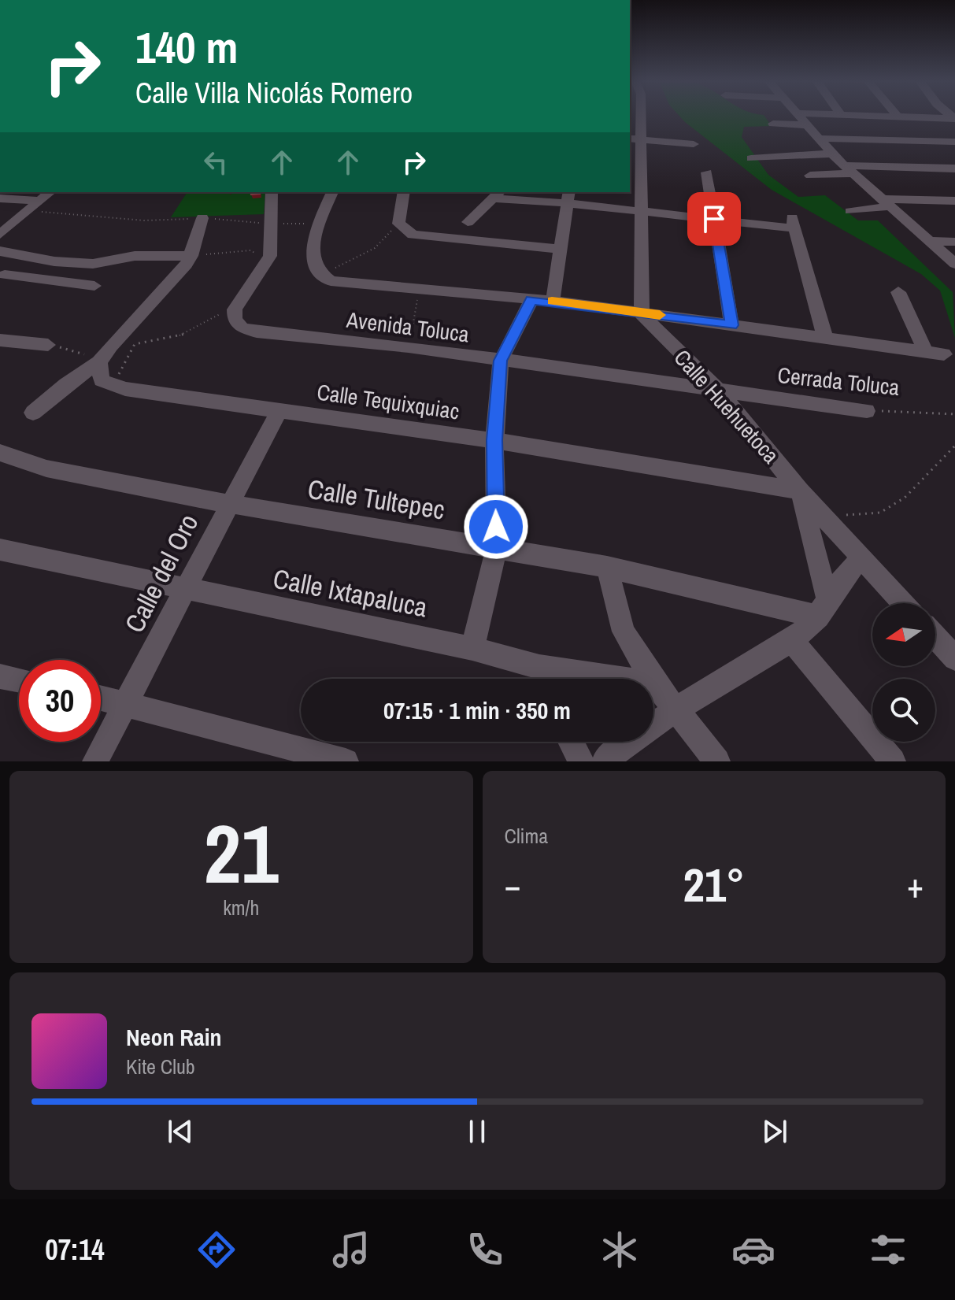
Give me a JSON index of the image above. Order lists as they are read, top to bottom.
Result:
{
  "streets": {
    "street": [
      "Avenida Toluca",
      "Cerrada Toluca",
      "Calle Tequixquiac",
      "Calle Huehuetoca",
      "Calle Tultepec",
      "Calle del Oro",
      "Calle Ixtapaluca"
    ]
  },
  "crossings": [
    ["Avenida Toluca", "Cerrada Toluca"],
    ["Avenida Toluca", "Calle Huehuetoca"],
    ["Cerrada Toluca", "Calle Huehuetoca"],
    ["Calle Tequixquiac", "Calle Huehuetoca"],
    ["Calle Tequixquiac", "Calle del Oro"],
    ["Calle Huehuetoca", "Calle Tultepec"],
    ["Calle Tultepec", "Calle del Oro"],
    ["Calle del Oro", "Calle Ixtapaluca"]
  ],
  "north": "left",
  "page": {
    "turn": ["140 m", "Calle Villa Nicolás Romero"],
    "limit": "30",
    "trip": "07:15 · 1 min · 350 m",
    "tile": [
      ["21", "km/h"],
      "Clima"
    ],
    "heat": ["−", "21°", "+"],
    "song": ["Neon Rain", "Kite Club"],
    "tabs": "07:14"
  }
}
